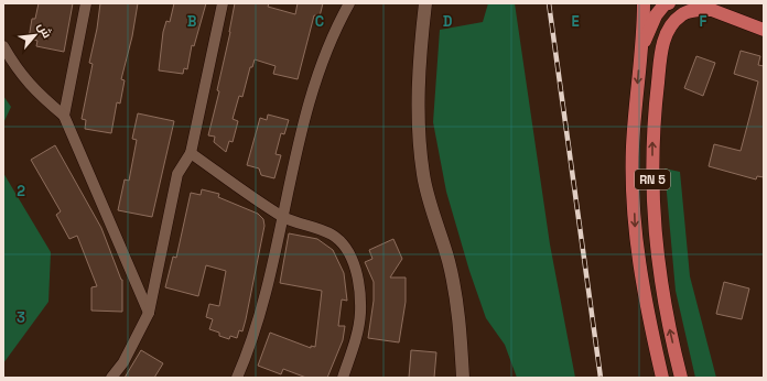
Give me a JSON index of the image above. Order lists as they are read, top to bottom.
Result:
{
  "streets": {
    "main road": ["RN 5"]
  },
  "north": "top right",
  "grid": {
    "columns": [
      "B",
      "C",
      "D",
      "E",
      "F"
    ],
    "rows": ["2", "3"]
  }
}
